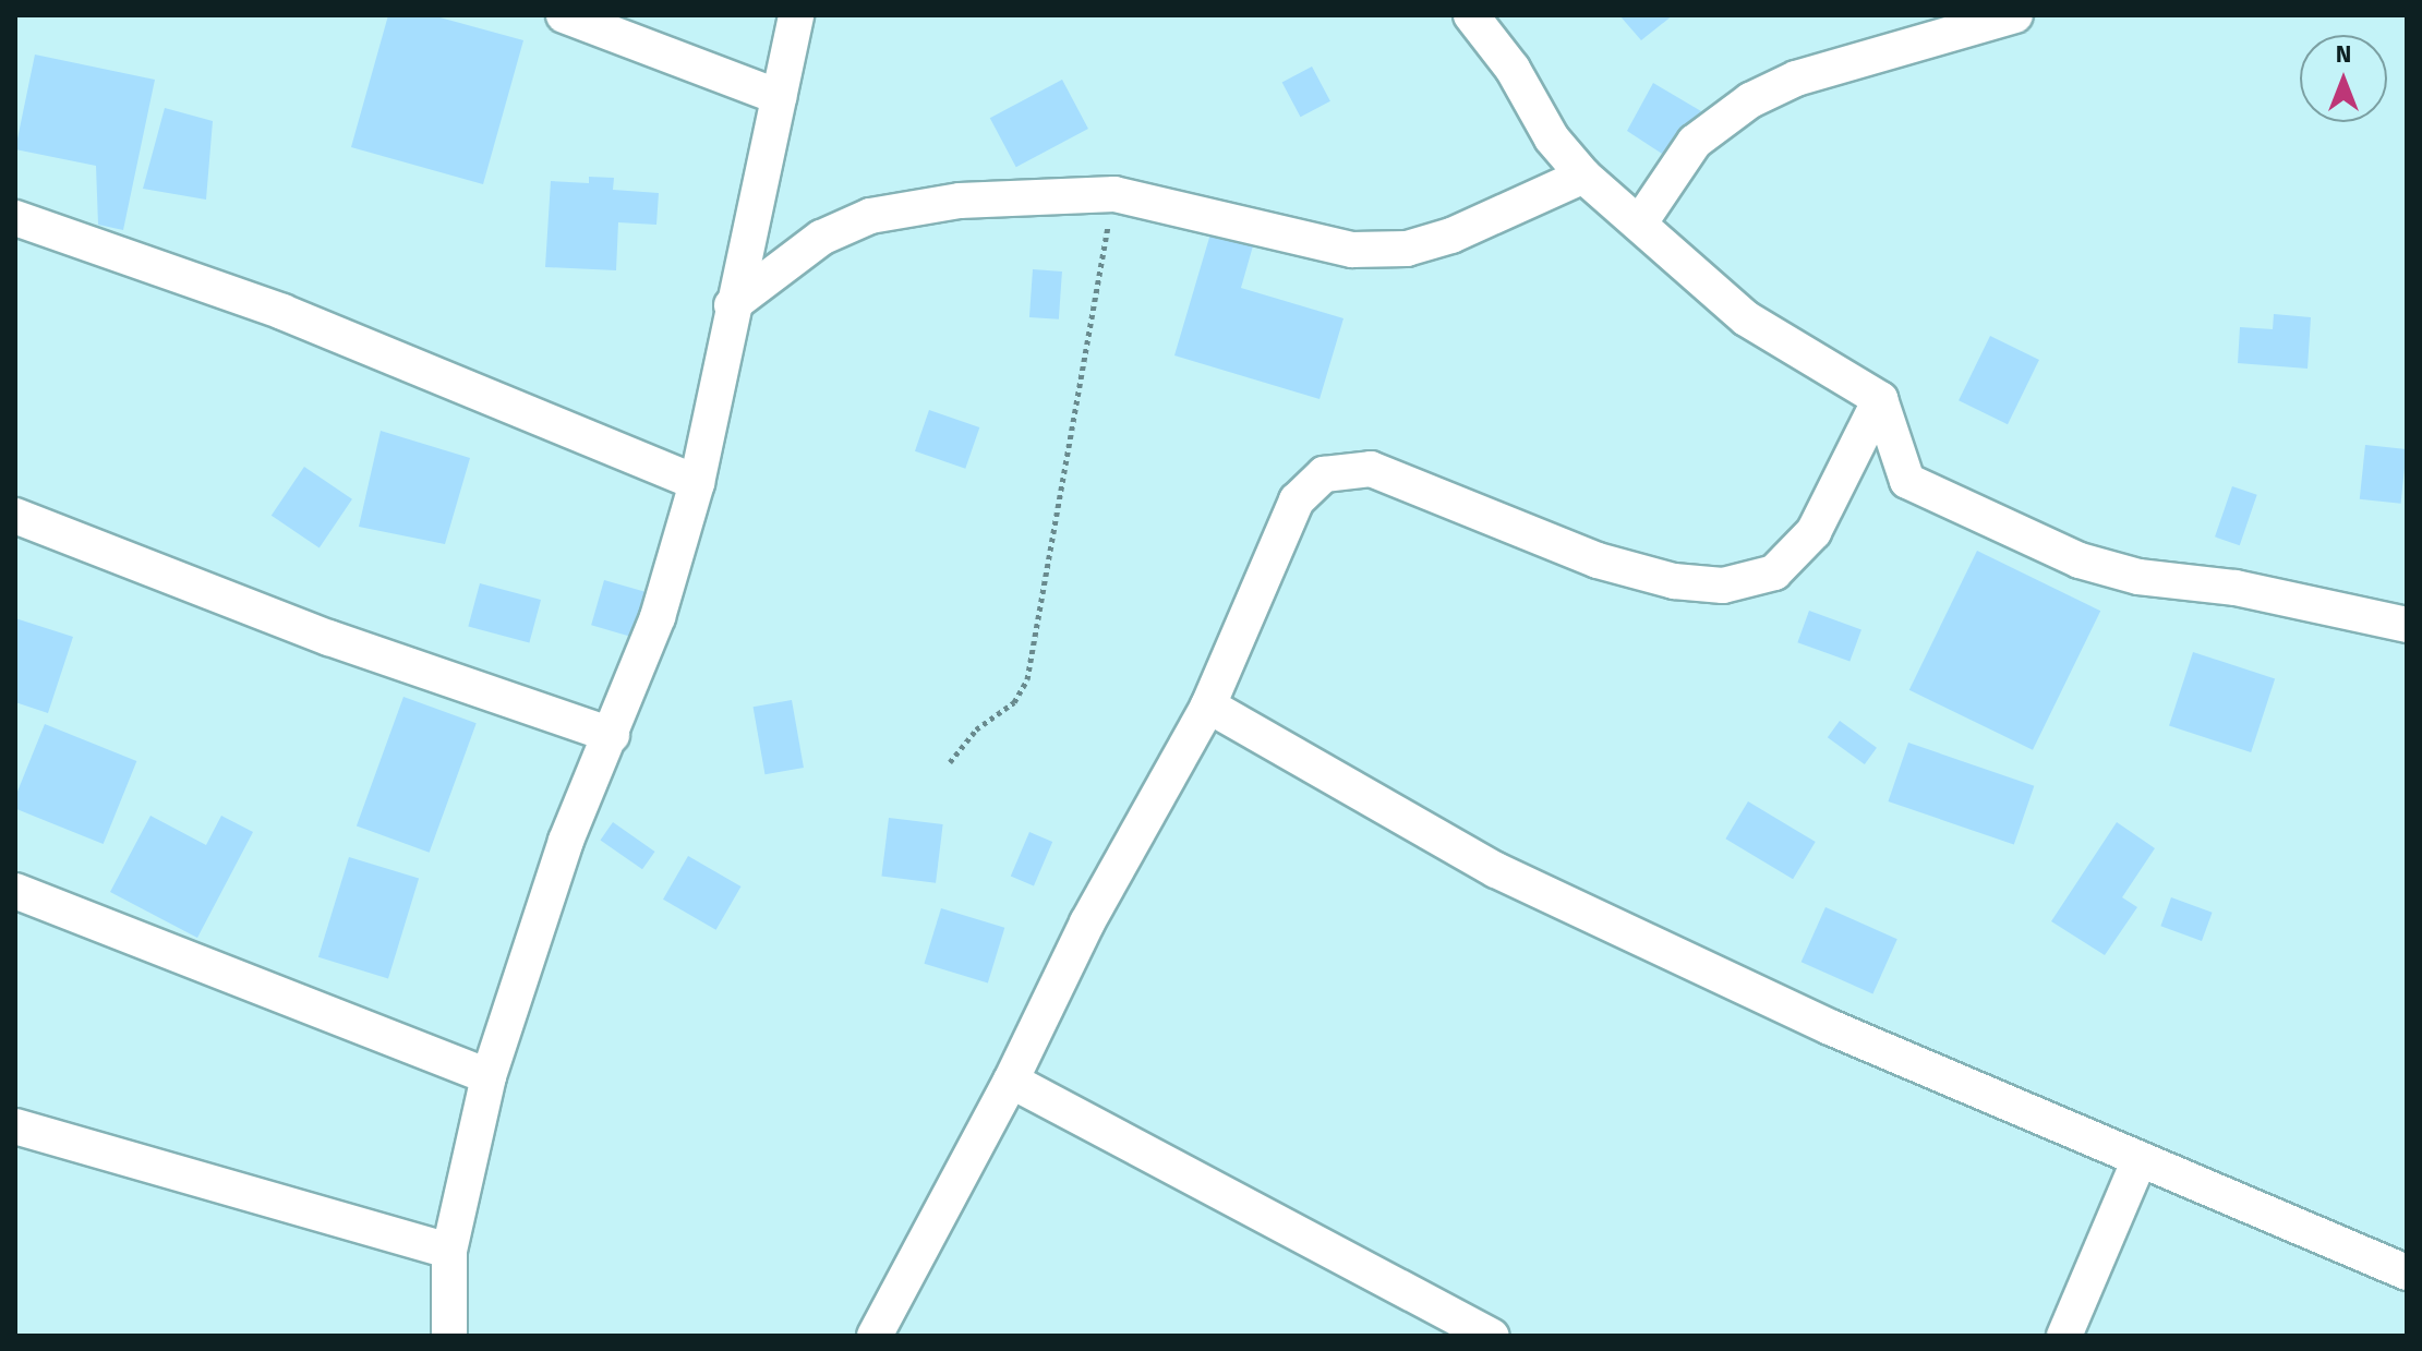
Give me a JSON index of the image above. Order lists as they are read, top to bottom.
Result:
{
  "north": "top"
}
